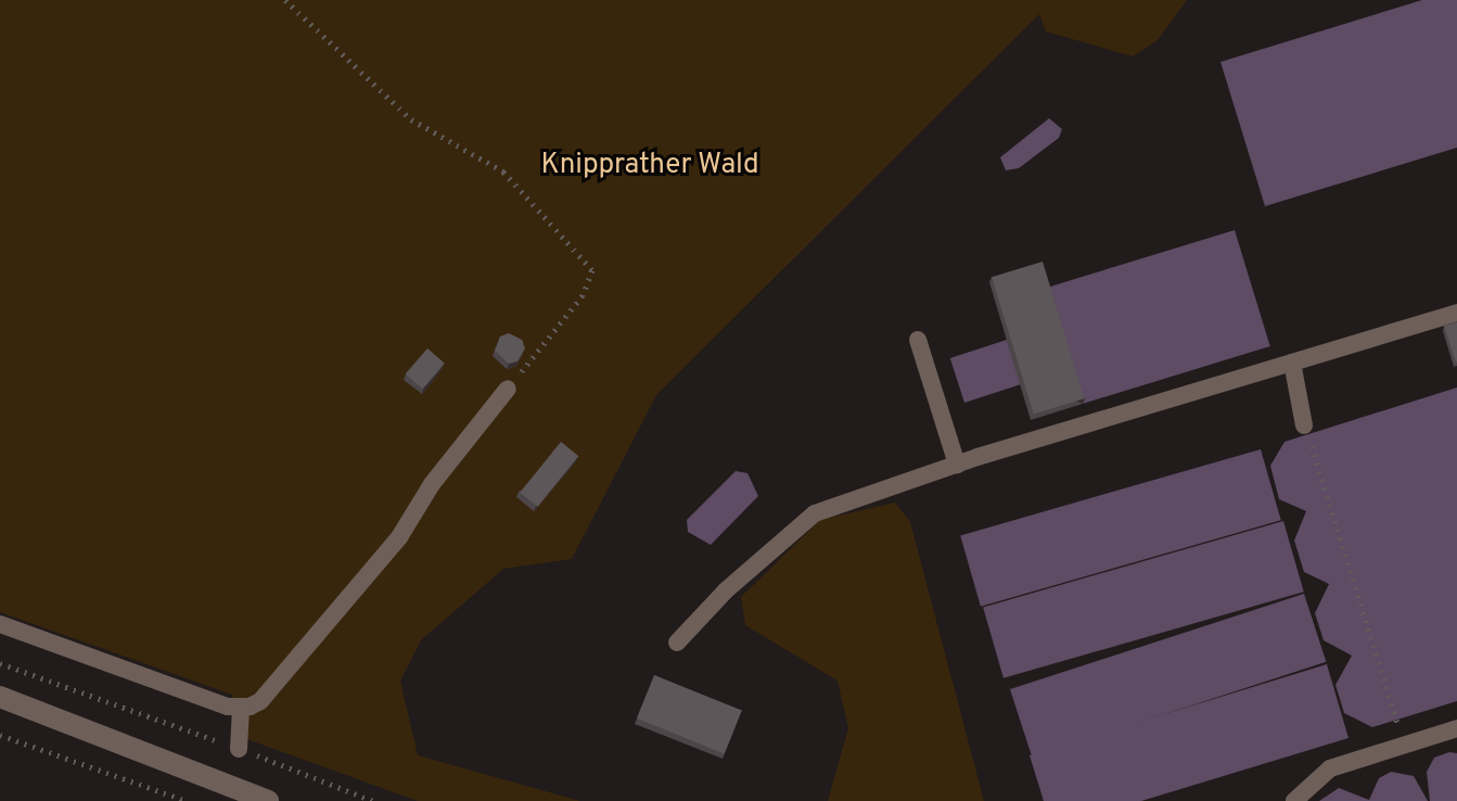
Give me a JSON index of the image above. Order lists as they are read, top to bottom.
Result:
{
  "parks": ["Knipprather Wald"]
}
